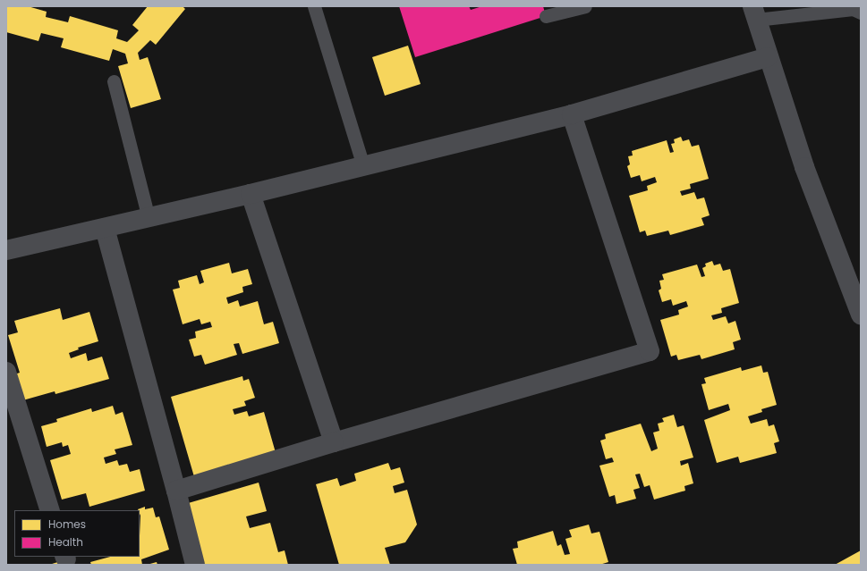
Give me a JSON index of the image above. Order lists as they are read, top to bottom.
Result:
{
  "legend": ["Homes", "Health"]
}
